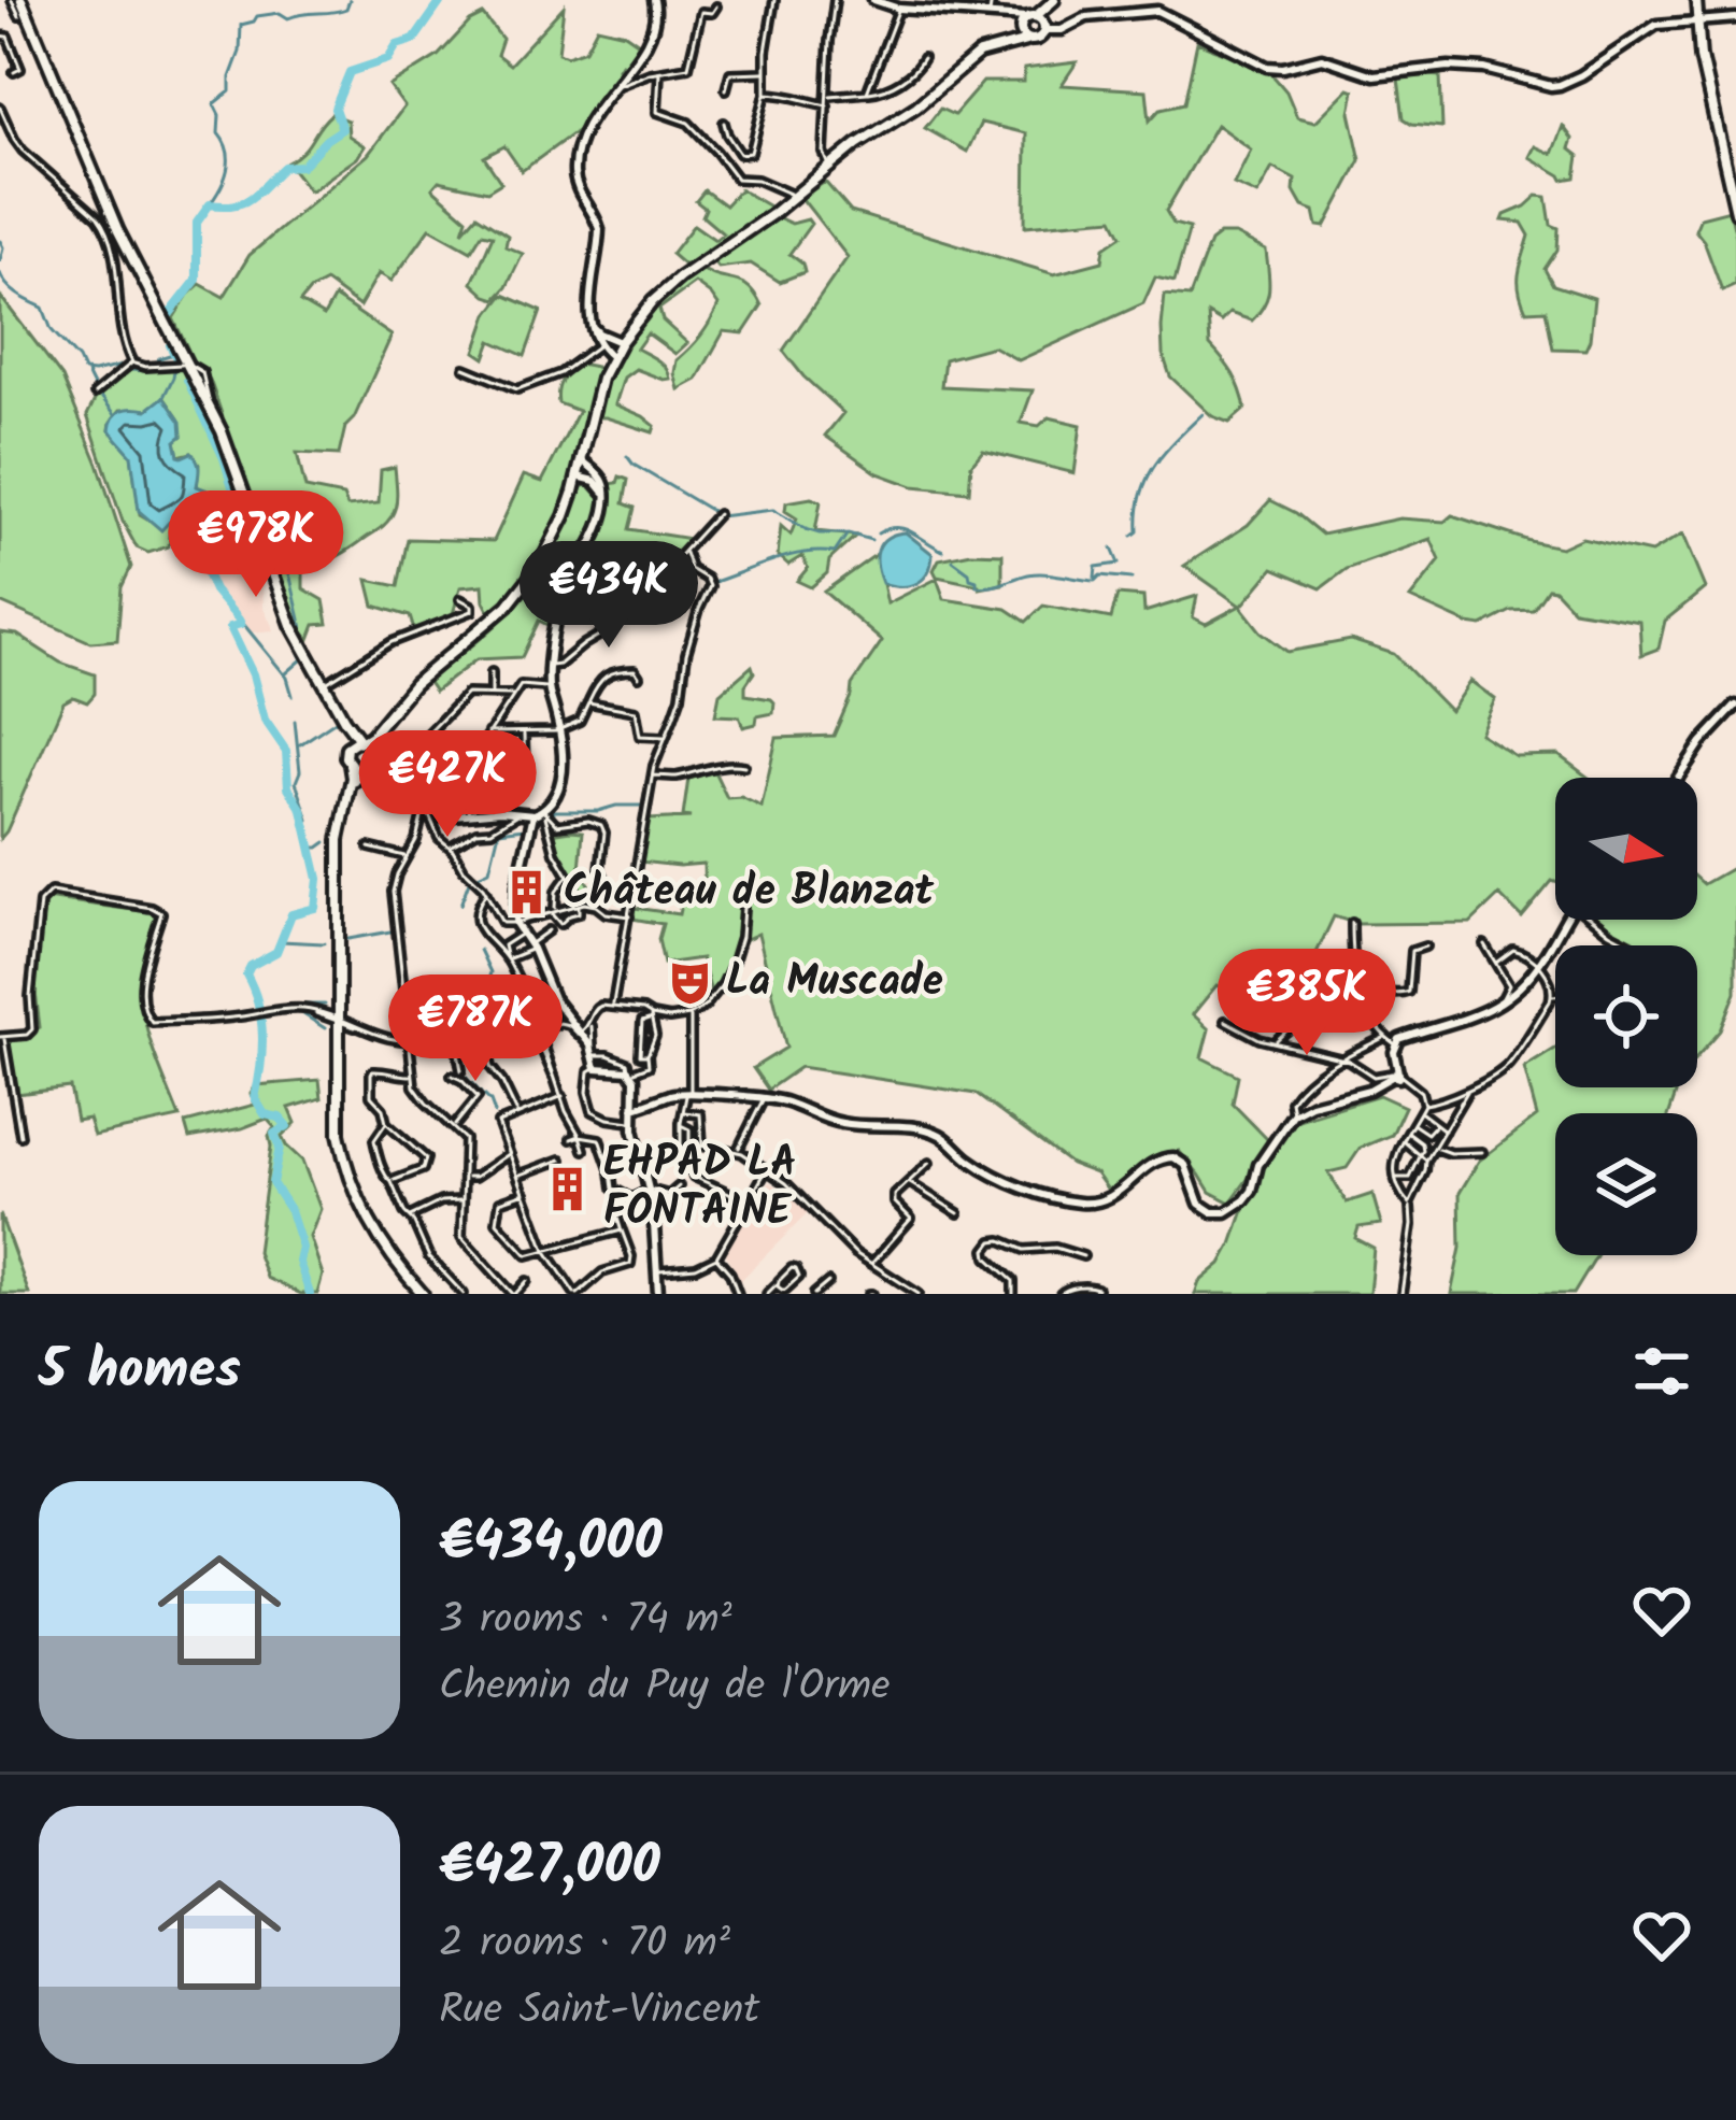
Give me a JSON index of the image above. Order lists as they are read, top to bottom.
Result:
{
  "places": {
    "building": ["Château de Blanzat", "EHPAD LA FONTAINE"],
    "theatre": ["La Muscade"]
  },
  "north": "right",
  "page": {
    "price": [
      "€978K",
      "€434K",
      "€427K",
      "€385K",
      "€787K"
    ],
    "heading": "5 homes",
    "list": [
      {
        "name": "€434,000",
        "note": "3 rooms · 74 m² · Chemin du Puy de l'Orme"
      },
      {
        "name": "€427,000",
        "note": "2 rooms · 70 m² · Rue Saint-Vincent"
      }
    ]
  }
}
